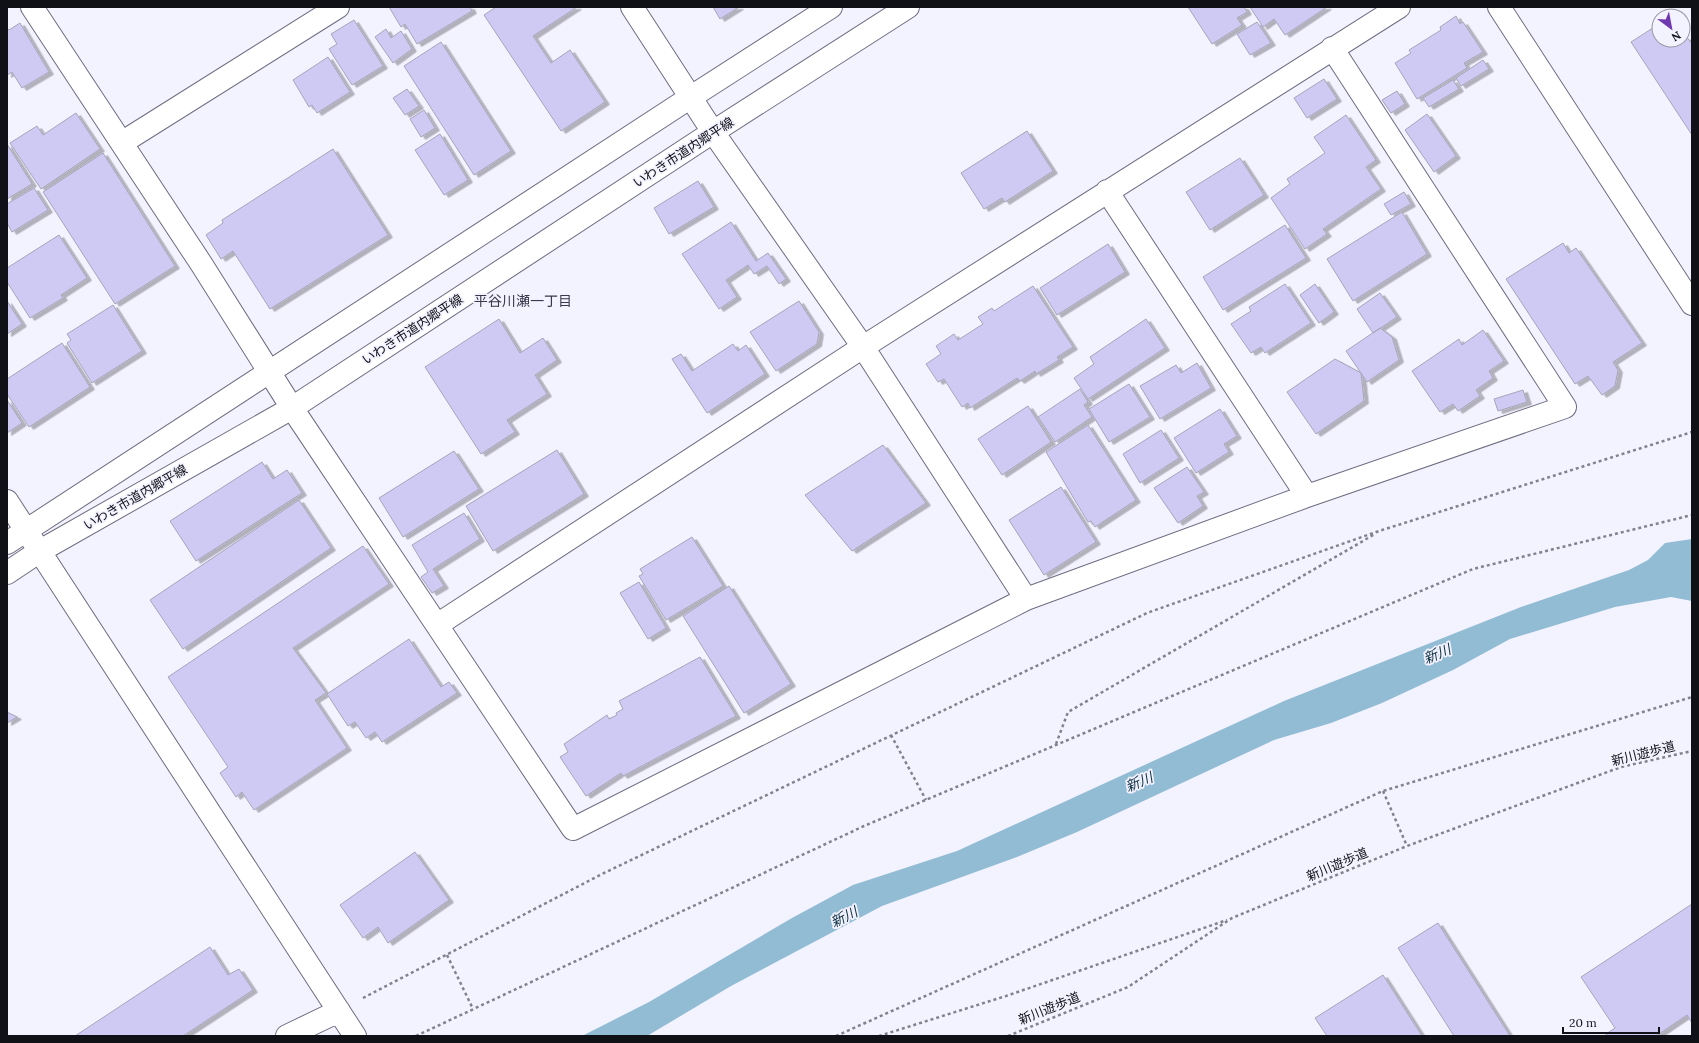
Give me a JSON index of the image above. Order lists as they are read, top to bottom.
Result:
{
  "streets": {
    "street": ["いわき市道内郷平線"],
    "path": ["新川遊歩道"]
  },
  "districts": ["平谷川瀬一丁目"],
  "water": ["新川"],
  "scale_bar": "20 m",
  "north": "bottom right"
}
